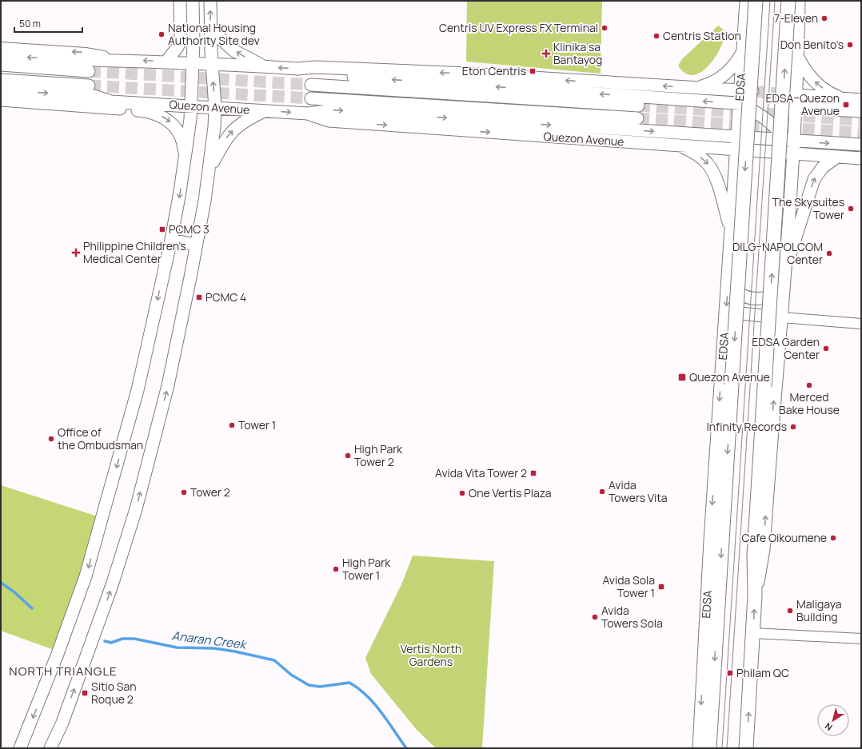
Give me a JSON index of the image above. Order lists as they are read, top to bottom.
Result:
{
  "streets": {
    "highway": ["EDSA"],
    "main road": ["Quezon Avenue"]
  },
  "crossings": [
    ["EDSA", "Quezon Avenue"]
  ],
  "districts": ["NORTH TRIANGLE"],
  "water": ["Anaran Creek"],
  "parks": ["Vertis North Gardens"],
  "places": {
    "other": [
      "7-Eleven",
      "Centris UV Express FX Terminal",
      "National Housing Authority Site dev",
      "Centris Station",
      "Don Benito's",
      "The Skysuites Tower",
      "DILG–NAPOLCOM Center",
      "EDSA Garden Center",
      "Merced Bake House",
      "Tower 1",
      "Infinity Records",
      "Office of the Ombudsman",
      "High Park Tower 2",
      "Avida Towers Vita",
      "Tower 2",
      "One Vertis Plaza",
      "Cafe Oikoumene",
      "High Park Tower 1",
      "Maligaya Building",
      "Avida Towers Sola"
    ],
    "health": ["Klinika sa Bantayog", "Philippine Children's Medical Center"],
    "transit": [
      "Eton Centris",
      "EDSA–Quezon Avenue",
      "PCMC 3",
      "PCMC 4",
      "Quezon Avenue",
      "Avida Vita Tower 2",
      "Avida Sola Tower 1",
      "Philam QC",
      "Sitio San Roque 2"
    ]
  },
  "scale_bar": "50 m",
  "north": "bottom left"
}
